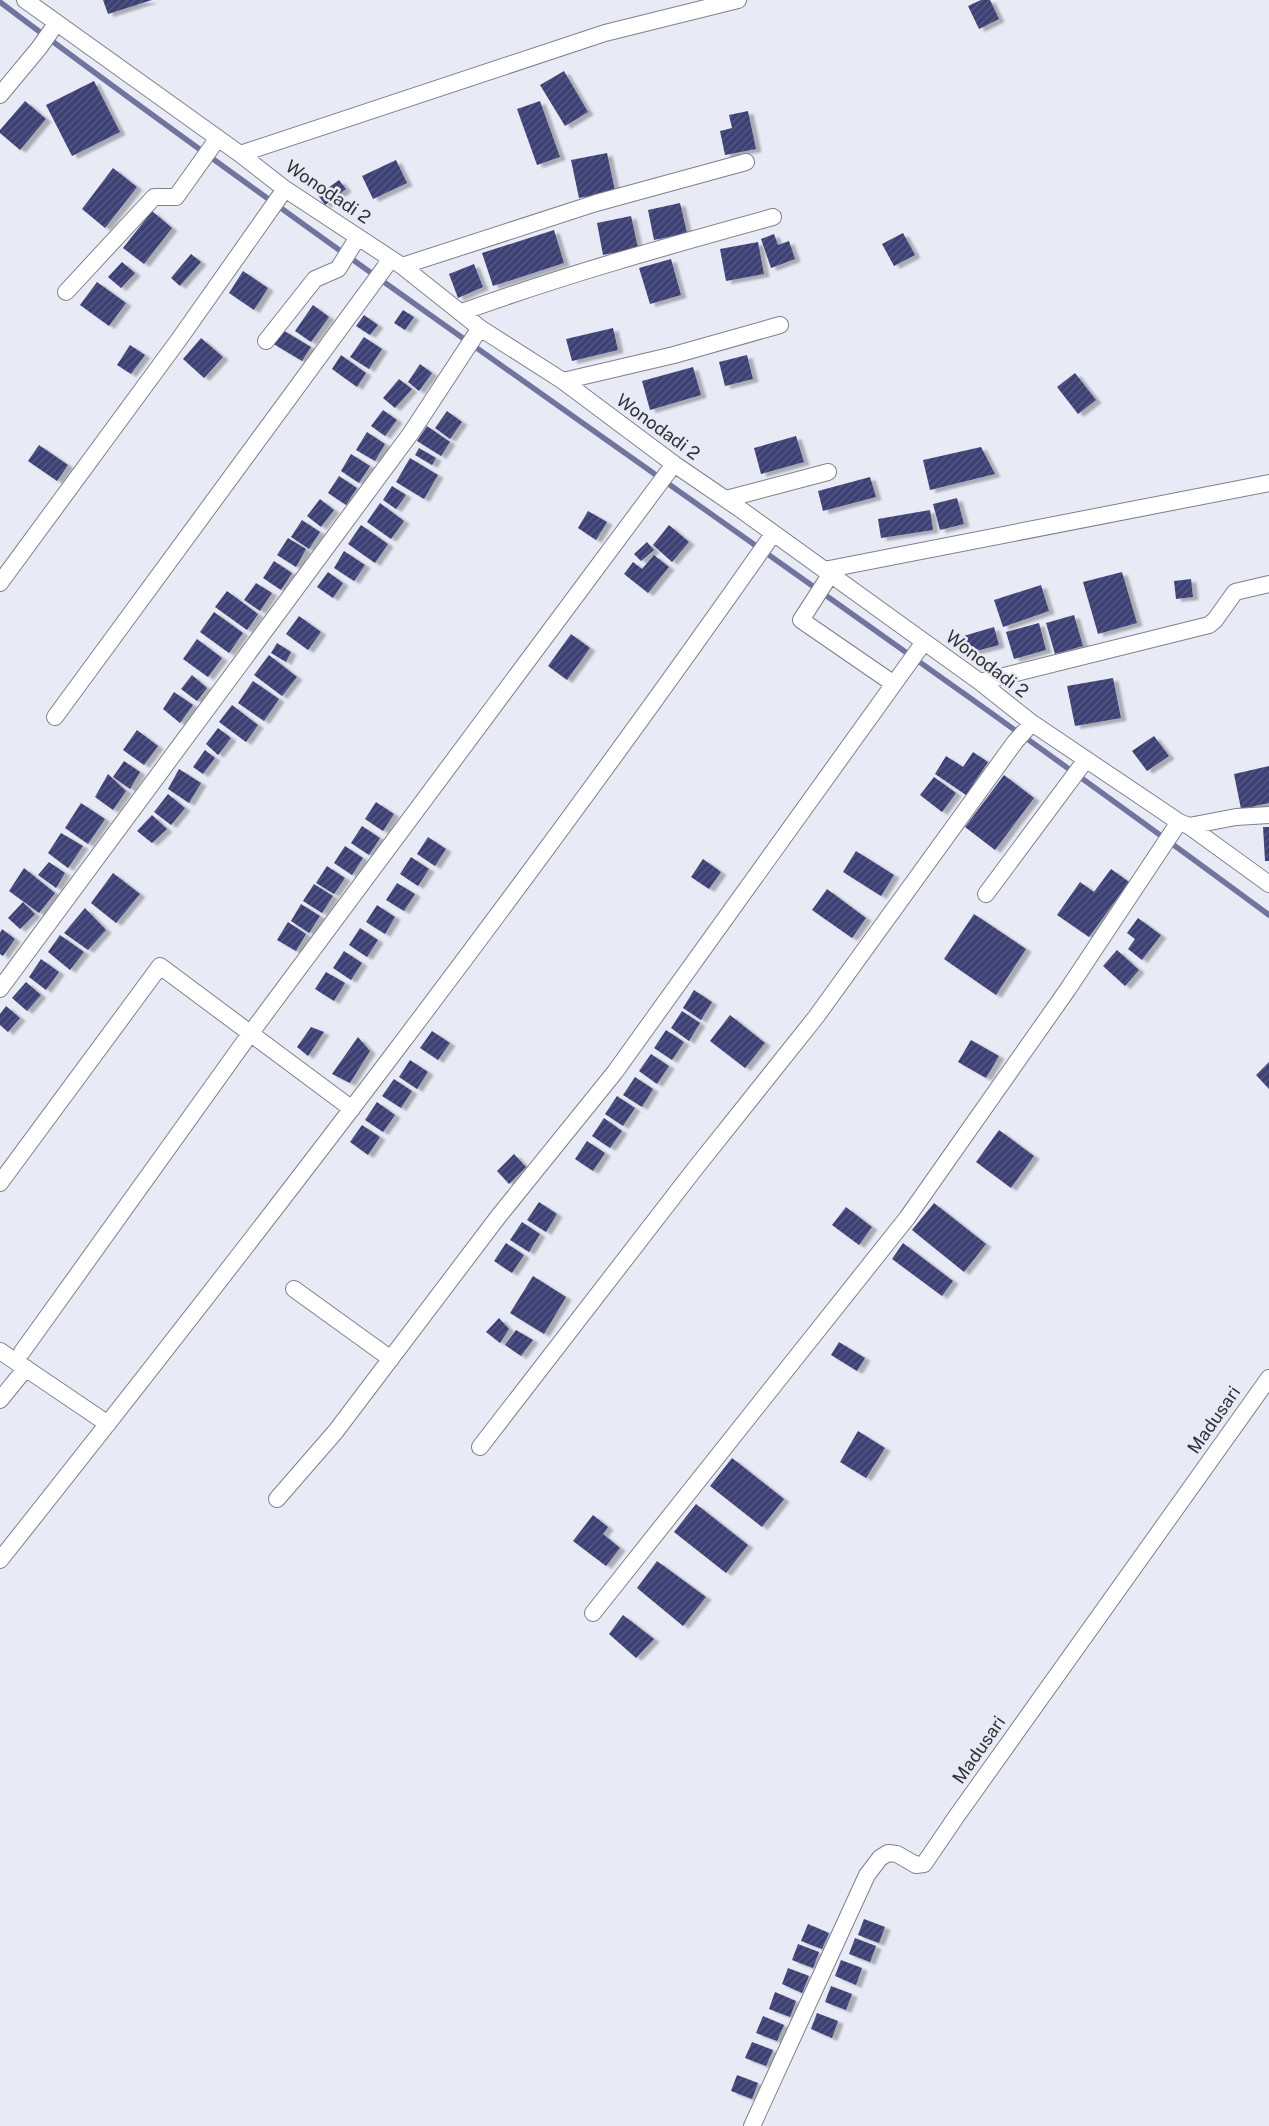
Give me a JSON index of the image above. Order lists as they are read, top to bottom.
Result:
{
  "streets": {
    "street": ["Wonodadi 2", "Madusari"]
  }
}
